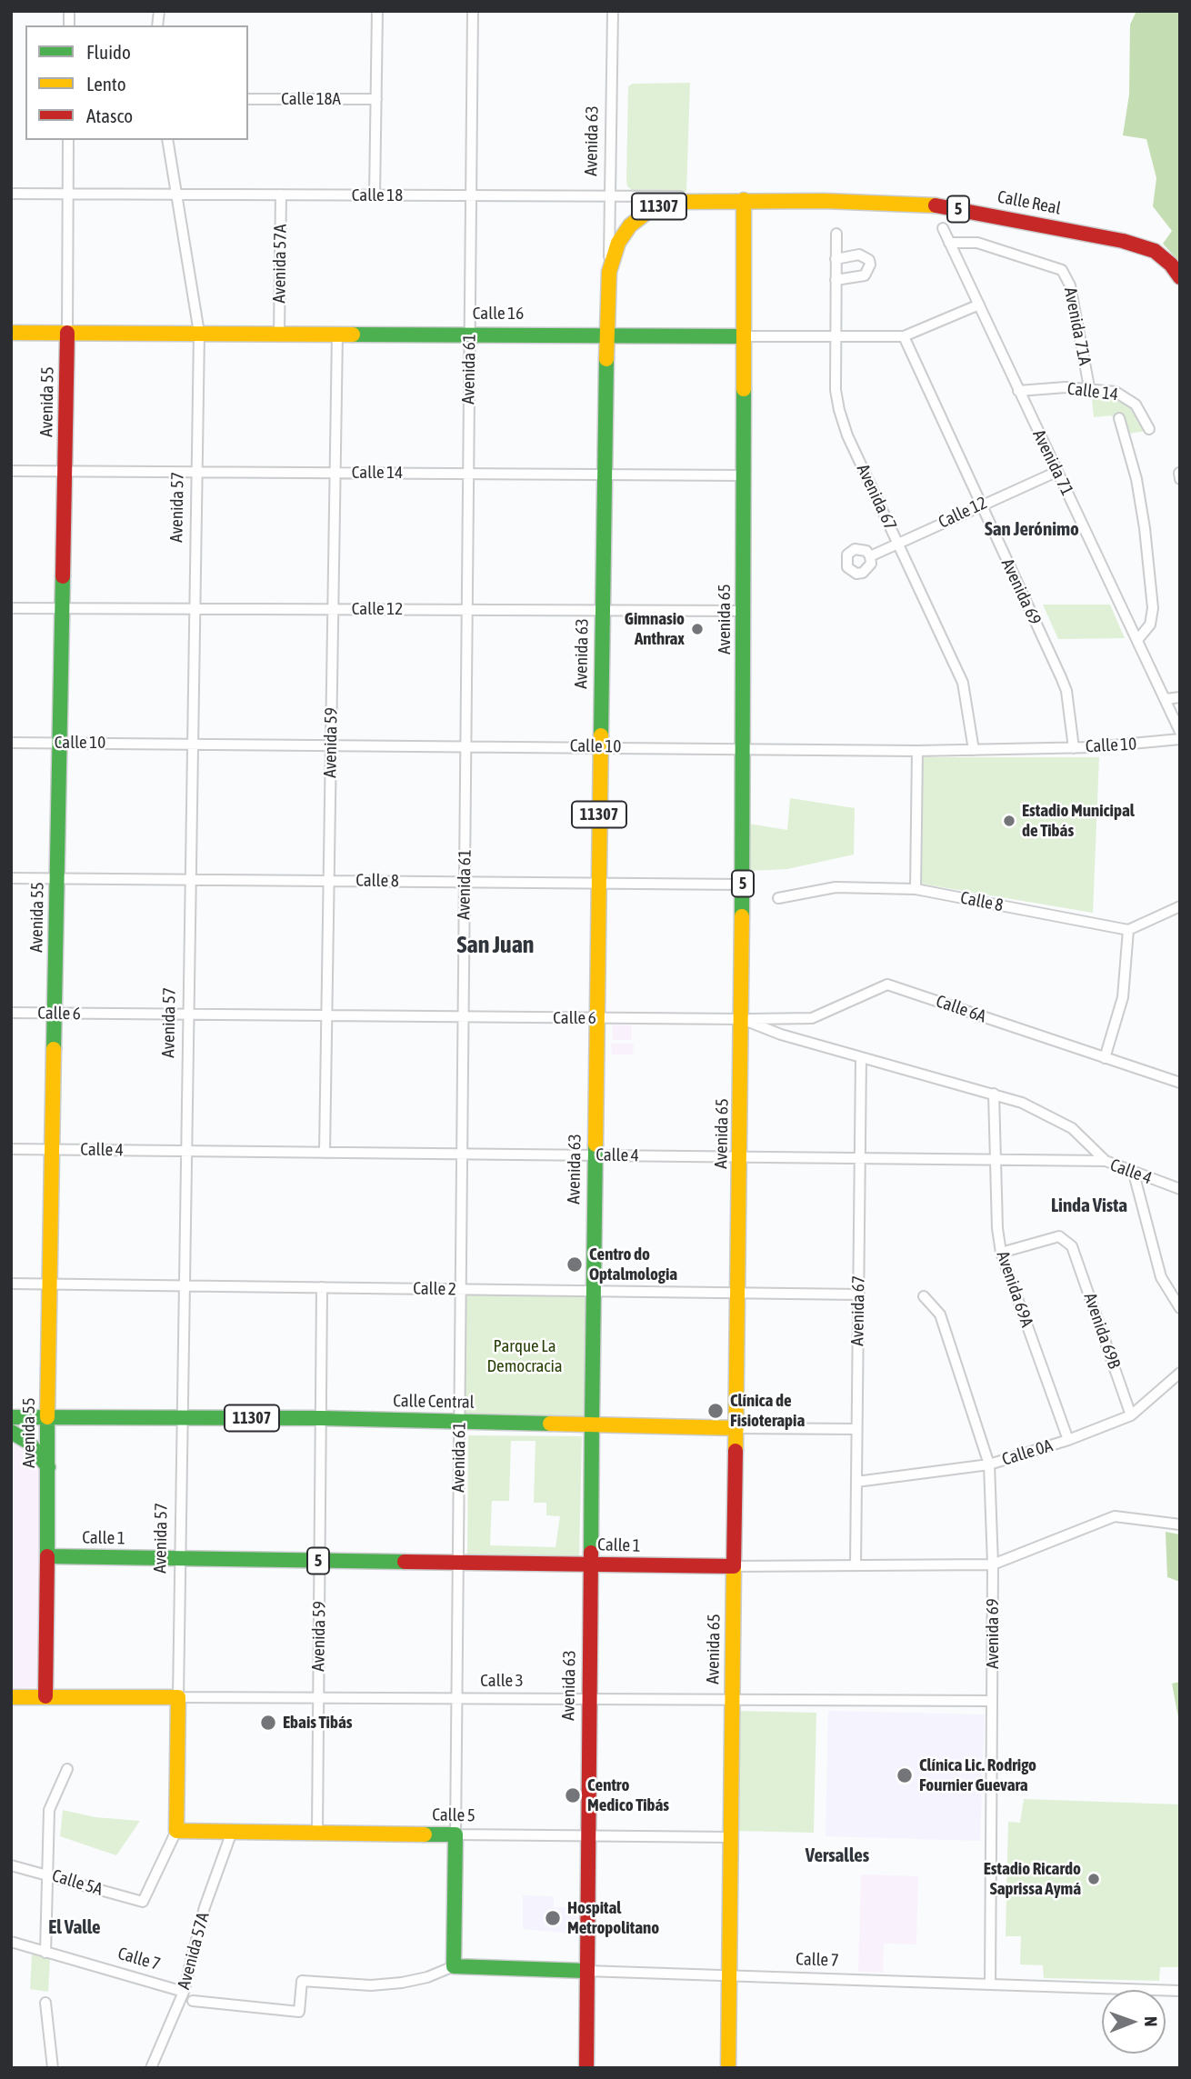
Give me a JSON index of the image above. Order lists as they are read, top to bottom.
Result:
{
  "streets": {
    "main road": [
      "Avenida 63",
      "Calle Real",
      "11307",
      "5",
      "Calle 16",
      "Avenida 55",
      "Avenida 57",
      "Avenida 65",
      "Calle Central",
      "Calle 1",
      "Calle 3",
      "Calle 5",
      "Calle 7"
    ],
    "street": [
      "Calle 18A",
      "Calle 18",
      "Avenida 57A",
      "Avenida 71A",
      "Avenida 61",
      "Calle 14",
      "Avenida 71",
      "Avenida 67",
      "Calle 12",
      "Avenida 69",
      "Calle 10",
      "Avenida 59",
      "Calle 8",
      "Calle 6A",
      "Calle 6",
      "Calle 4",
      "Calle 2",
      "Avenida 69A",
      "Avenida 69B",
      "Calle 0A",
      "Calle 5A"
    ]
  },
  "crossings": [
    ["Avenida 63", "Calle 18"],
    ["Avenida 63", "Calle Real"],
    ["Avenida 63", "Calle 16"],
    ["Avenida 63", "Calle 14"],
    ["Avenida 63", "Calle 12"],
    ["Avenida 63", "Avenida 65"],
    ["Avenida 63", "Calle 10"],
    ["Avenida 63", "Calle 8"],
    ["Avenida 63", "Calle 6"],
    ["Avenida 63", "Calle 4"],
    ["Avenida 63", "Calle 2"],
    ["Avenida 63", "Calle Central"],
    ["Avenida 63", "Calle 1"],
    ["Avenida 63", "Calle 3"],
    ["Avenida 63", "Calle 5"],
    ["Avenida 63", "Calle 7"],
    ["Calle 18", "Calle Real"],
    ["Calle 18", "Avenida 57A"],
    ["Calle 18", "Avenida 61"],
    ["Calle 18", "Avenida 55"],
    ["Calle 18", "Avenida 57"],
    ["Calle 18", "Avenida 65"],
    ["Calle Real", "Avenida 65"],
    ["Avenida 57A", "Calle 16"],
    ["Avenida 57A", "Calle 5"],
    ["Avenida 57A", "Calle 7"],
    ["Calle 16", "Avenida 61"],
    ["Calle 16", "Avenida 55"],
    ["Calle 16", "Avenida 71"],
    ["Calle 16", "Avenida 67"],
    ["Calle 16", "Avenida 57"],
    ["Calle 16", "Avenida 69"],
    ["Calle 16", "Avenida 65"],
    ["Calle 16", "Avenida 59"],
    ["Avenida 71A", "Calle 14"],
    ["Avenida 71A", "Avenida 71"],
    ["Avenida 61", "Calle 14"],
    ["Avenida 61", "Calle 12"],
    ["Avenida 61", "Calle 10"],
    ["Avenida 61", "Calle 8"],
    ["Avenida 61", "Calle 6"],
    ["Avenida 61", "Calle 4"],
    ["Avenida 61", "Calle 2"],
    ["Avenida 61", "Calle Central"],
    ["Avenida 61", "Calle 1"],
    ["Avenida 61", "Calle 3"],
    ["Avenida 61", "Calle 5"],
    ["Calle 14", "Avenida 55"],
    ["Calle 14", "Avenida 71"],
    ["Calle 14", "Avenida 57"],
    ["Calle 14", "Avenida 65"],
    ["Calle 14", "Avenida 59"],
    ["Avenida 55", "Calle 12"],
    ["Avenida 55", "Calle 10"],
    ["Avenida 55", "Calle 8"],
    ["Avenida 55", "Calle 6"],
    ["Avenida 55", "Calle 4"],
    ["Avenida 55", "Calle 2"],
    ["Avenida 55", "Calle Central"],
    ["Avenida 55", "Calle 1"],
    ["Avenida 55", "Calle 3"],
    ["Avenida 71", "Calle 12"],
    ["Avenida 67", "Calle 12"],
    ["Avenida 67", "Calle 10"],
    ["Avenida 67", "Calle 6"],
    ["Avenida 67", "Calle 4"],
    ["Avenida 67", "Calle 2"],
    ["Avenida 67", "Calle Central"],
    ["Avenida 67", "Calle 0A"],
    ["Avenida 67", "Calle 1"],
    ["Avenida 57", "Calle 12"],
    ["Avenida 57", "Calle 10"],
    ["Avenida 57", "Calle 8"],
    ["Avenida 57", "Calle 6"],
    ["Avenida 57", "Calle 4"],
    ["Avenida 57", "Calle 2"],
    ["Avenida 57", "Calle Central"],
    ["Avenida 57", "Calle 1"],
    ["Avenida 57", "Calle 3"],
    ["Avenida 57", "Calle 5"],
    ["Avenida 57", "Calle 5A"],
    ["Calle 12", "Avenida 69"],
    ["Calle 12", "Avenida 65"],
    ["Calle 12", "Avenida 59"],
    ["Avenida 69", "Calle 10"],
    ["Avenida 69", "Calle 0A"],
    ["Avenida 69", "Calle 1"],
    ["Avenida 69", "Calle 3"],
    ["Avenida 69", "Calle 7"],
    ["Avenida 65", "Calle 10"],
    ["Avenida 65", "Calle 8"],
    ["Avenida 65", "Calle 6A"],
    ["Avenida 65", "Calle 6"],
    ["Avenida 65", "Calle 4"],
    ["Avenida 65", "Calle 2"],
    ["Avenida 65", "Calle Central"],
    ["Avenida 65", "Calle 1"],
    ["Avenida 65", "Calle 3"],
    ["Avenida 65", "Calle 5"],
    ["Avenida 65", "Calle 7"],
    ["Calle 10", "Avenida 59"],
    ["Avenida 59", "Calle 8"],
    ["Avenida 59", "Calle 6"],
    ["Avenida 59", "Calle 4"],
    ["Avenida 59", "Calle 2"],
    ["Avenida 59", "Calle Central"],
    ["Avenida 59", "Calle 1"],
    ["Avenida 59", "Calle 3"],
    ["Avenida 59", "Calle 5"],
    ["Calle 6A", "Calle 6"],
    ["Calle 6", "Calle 4"],
    ["Calle 6", "Avenida 69A"],
    ["Calle 4", "Avenida 69A"],
    ["Avenida 69A", "Avenida 69B"],
    ["Avenida 69A", "Calle 0A"],
    ["Avenida 69B", "Calle 0A"]
  ],
  "districts": [
    "San Jerónimo",
    "San Juan",
    "Linda Vista",
    "Versalles",
    "El Valle"
  ],
  "parks": ["Parque La Democracia"],
  "places": [
    "Gimnasio Anthrax",
    "Estadio Municipal de Tibás",
    "Centro do Optalmologia",
    "Clínica de Fisioterapia",
    "Ebais Tibás",
    "Clínica Lic. Rodrigo Fournier Guevara",
    "Centro Medico Tibás",
    "Estadio Ricardo Saprissa Aymá",
    "Hospital Metropolitano"
  ],
  "legend": ["Fluido", "Lento", "Atasco"],
  "north": "right"
}
